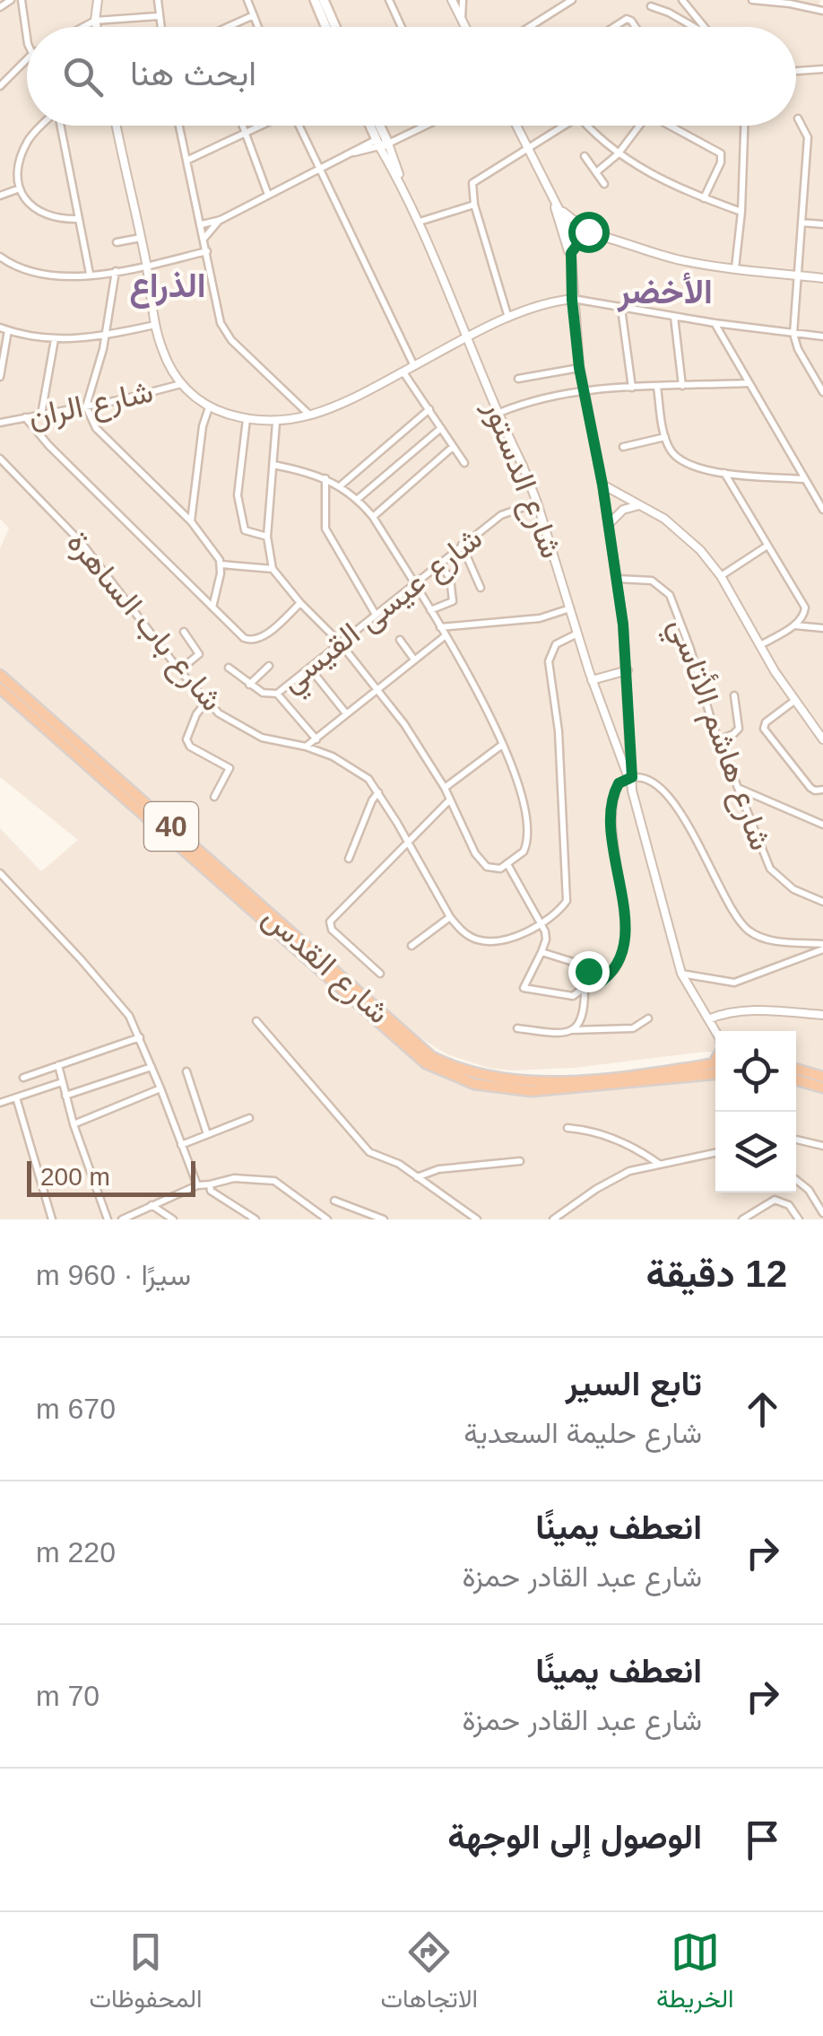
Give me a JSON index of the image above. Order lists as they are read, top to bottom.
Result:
{
  "streets": {
    "highway": ["40", "شارع القدس"],
    "main road": ["شارع الدستور"],
    "street": [
      "شارع الران",
      "شارع عيسى القيسي",
      "شارع باب الساهرة",
      "شارع هاشم الأتاسي"
    ]
  },
  "crossings": [
    ["شارع الدستور", "شارع عيسى القيسي"],
    ["شارع الدستور", "شارع باب الساهرة"]
  ],
  "districts": ["الذراع", "الأخضر"],
  "scale_bar": "200 m",
  "page": {
    "search": "ابحث هنا",
    "scale": "200 m",
    "heading": ["12 دقيقة", "سيرًا · 960 m"],
    "list": [
      ["تابع السير", "شارع حليمة السعدية", "670 m"],
      ["انعطف يمينًا", "شارع عبد القادر حمزة", "220 m"],
      ["انعطف يمينًا", "شارع عبد القادر حمزة", "70 m"],
      "الوصول إلى الوجهة"
    ],
    "nav": ["الخريطة", "الاتجاهات", "المحفوظات"]
  }
}
